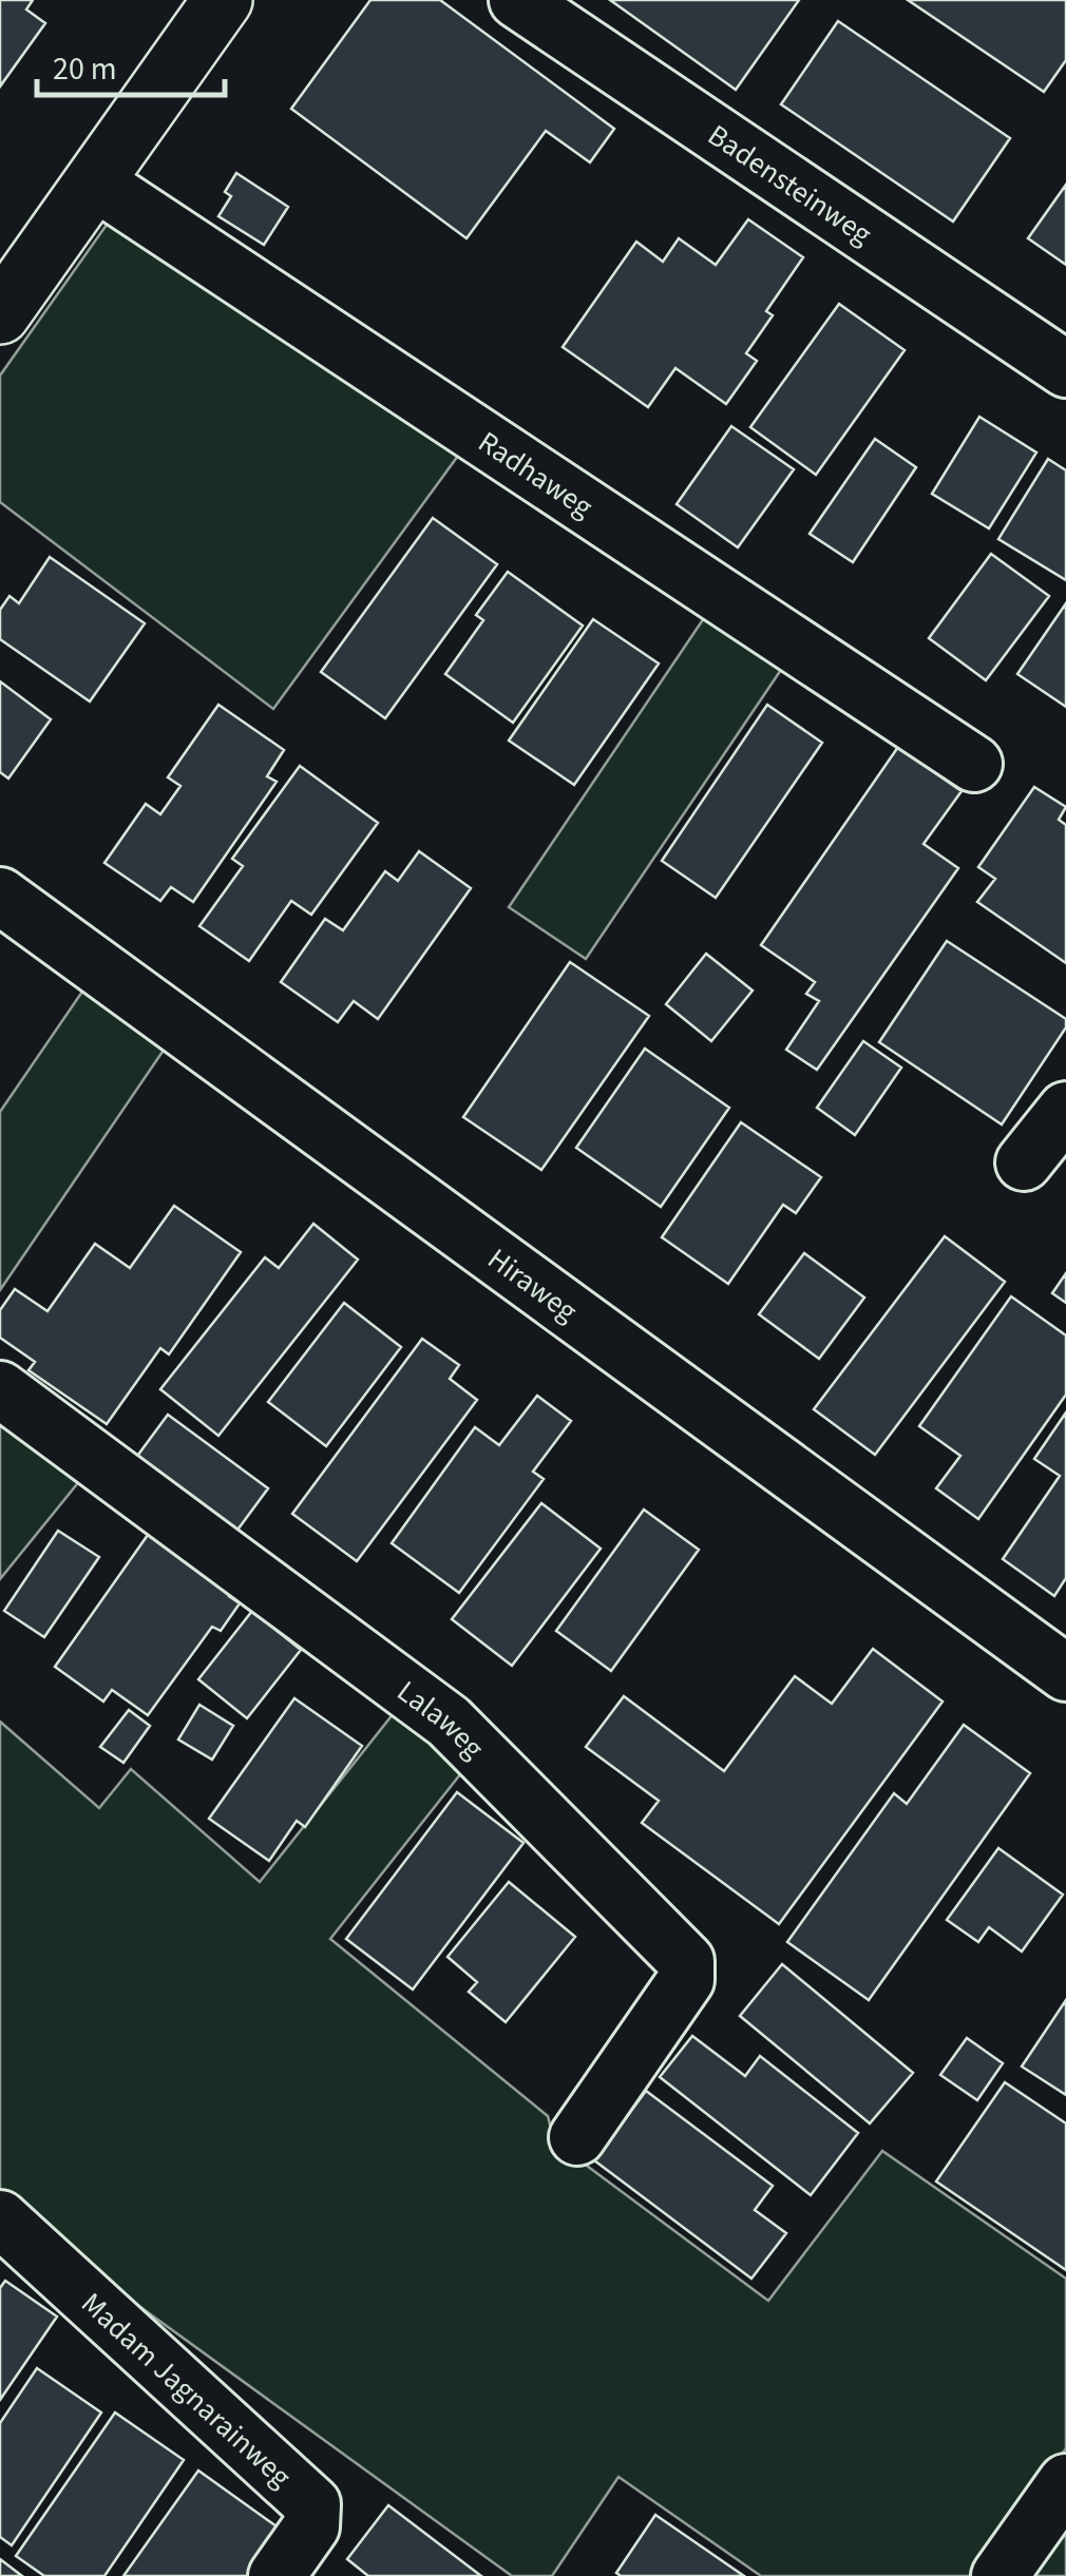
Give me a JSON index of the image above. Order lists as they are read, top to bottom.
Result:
{
  "streets": {
    "street": [
      "Badensteinweg",
      "Radhaweg",
      "Hiraweg",
      "Lalaweg",
      "Madam Jagnarainweg"
    ]
  },
  "scale_bar": "20 m"
}
